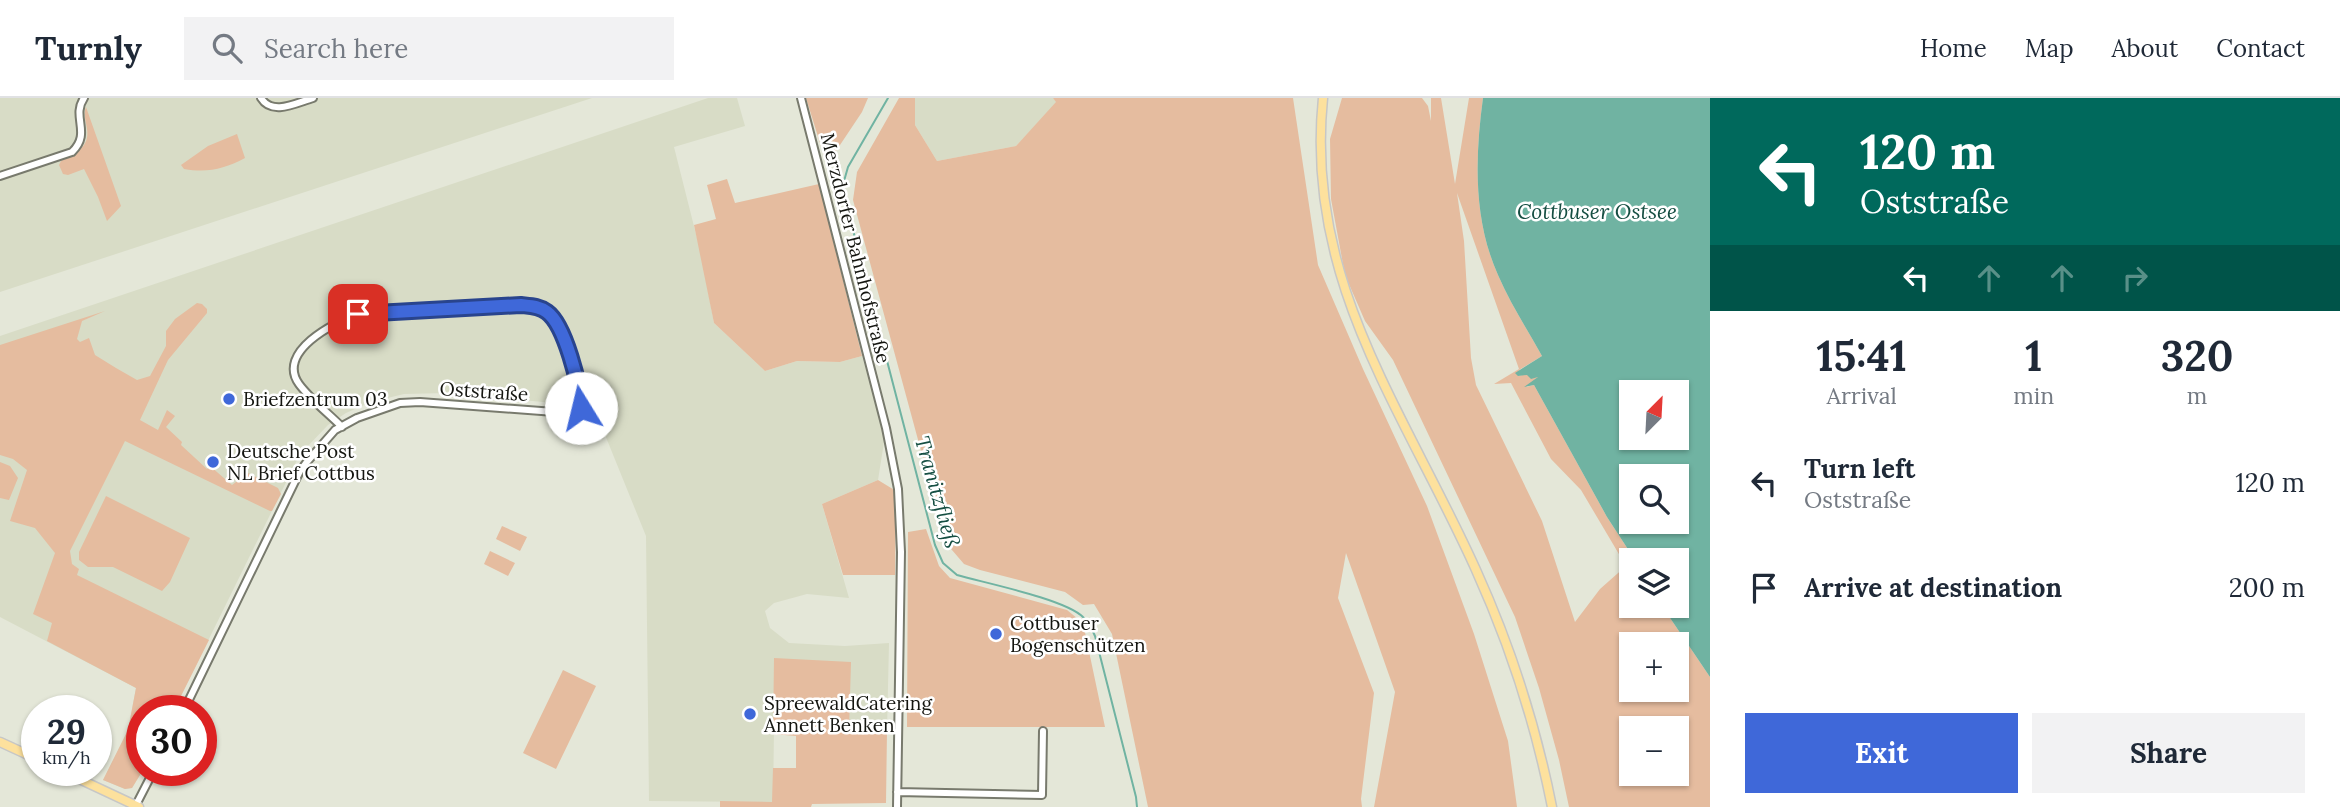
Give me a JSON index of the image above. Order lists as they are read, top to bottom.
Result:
{
  "streets": {
    "street": ["Merzdorfer Bahnhofstraße", "Oststraße"]
  },
  "water": ["Cottbuser Ostsee", "Tranitzfließ"],
  "places": [
    "Briefzentrum 03",
    "Deutsche Post NL Brief Cottbus",
    "Cottbuser Bogenschützen",
    "SpreewaldCatering Annett Benken"
  ],
  "north": "top right",
  "page": {
    "header": "Turnly",
    "search": "Search here",
    "nav": [
      "Home",
      "Map",
      "About",
      "Contact"
    ],
    "turn": ["120 m", "Oststraße"],
    "eta": [
      "15:41",
      "Arrival",
      "1",
      "min",
      "320",
      "m"
    ],
    "map_buttons": ["+", "−"],
    "list": [
      {
        "name": "Turn left",
        "note": "Oststraße",
        "value": "120 m"
      },
      {
        "name": "Arrive at destination",
        "value": "200 m"
      }
    ],
    "speed": "29 km/h",
    "limit": "30",
    "buttons": ["Exit", "Share"]
  }
}
